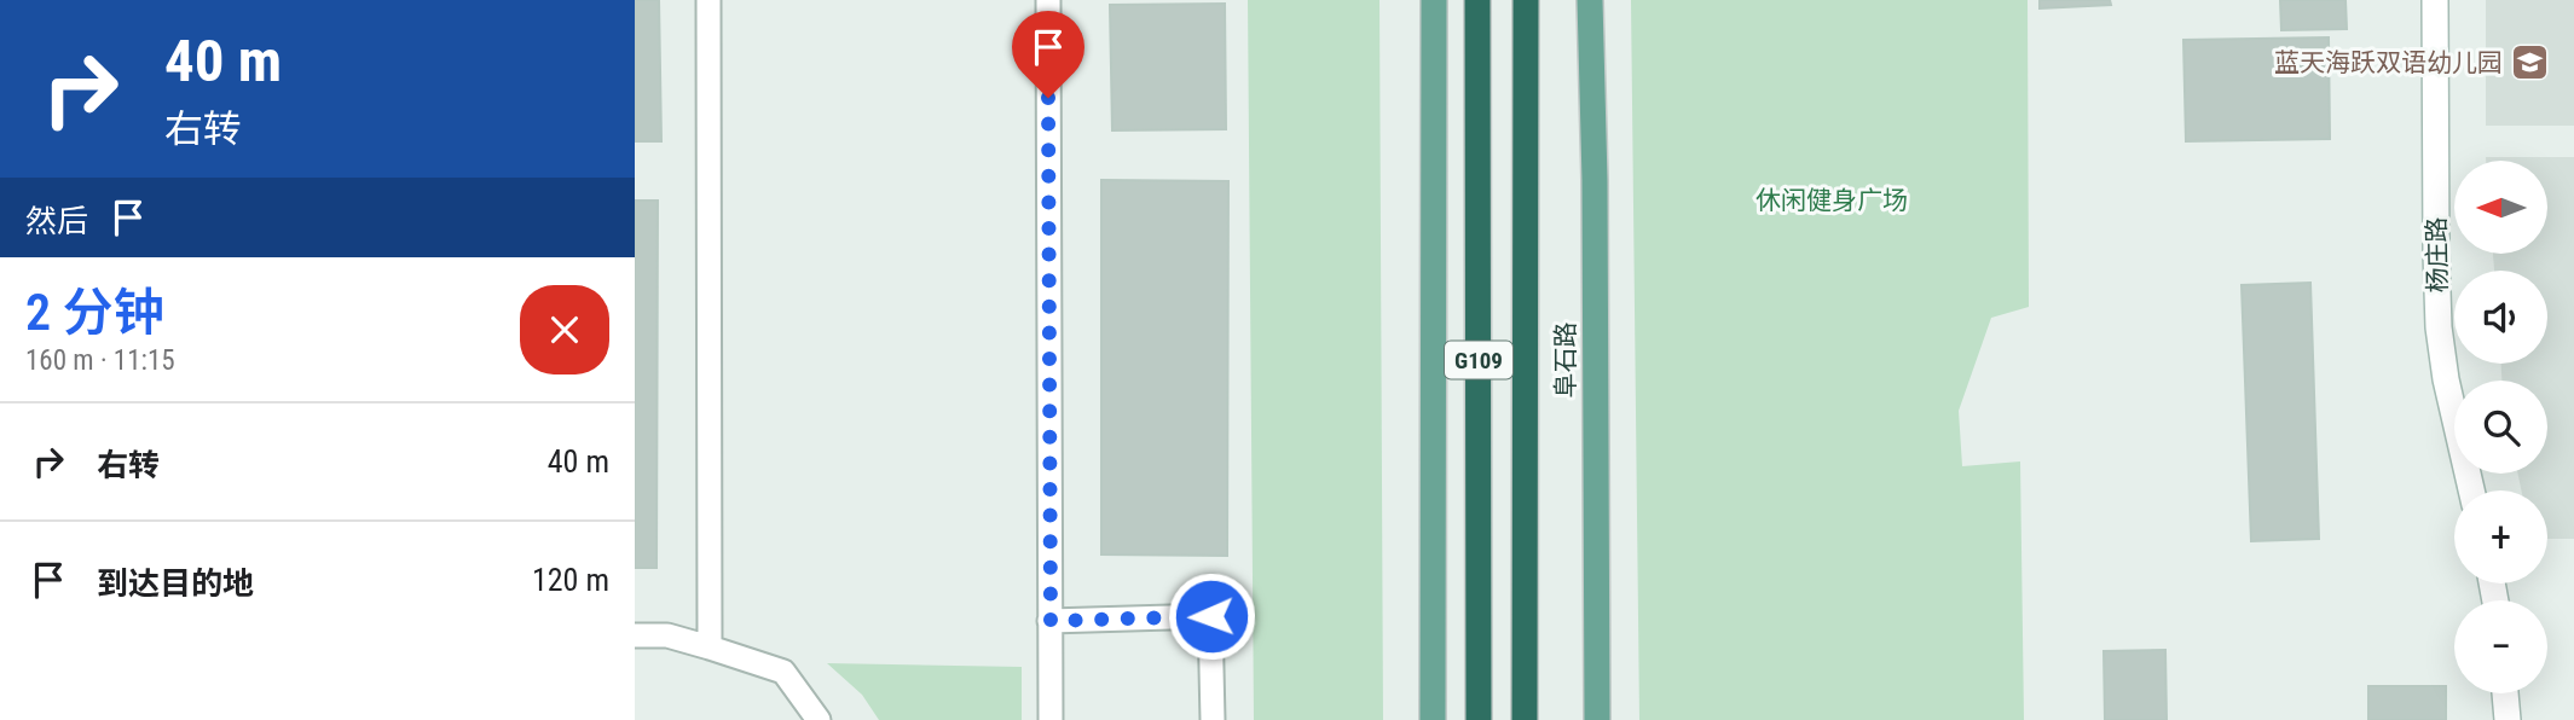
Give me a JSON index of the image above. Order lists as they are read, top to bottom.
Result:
{
  "streets": {
    "highway": ["G109", "阜石路"],
    "street": ["杨庄路"]
  },
  "parks": ["休闲健身广场"],
  "places": {
    "school or university": ["蓝天海跃双语幼儿园"]
  },
  "north": "left",
  "page": {
    "turn": ["40 m", "右转"],
    "map_buttons": ["+", "−"],
    "then": "然后",
    "heading": ["2 分钟", "160 m · 11:15"],
    "list": [
      {
        "name": "右转",
        "value": "40 m"
      },
      {
        "name": "到达目的地",
        "value": "120 m"
      }
    ]
  }
}
